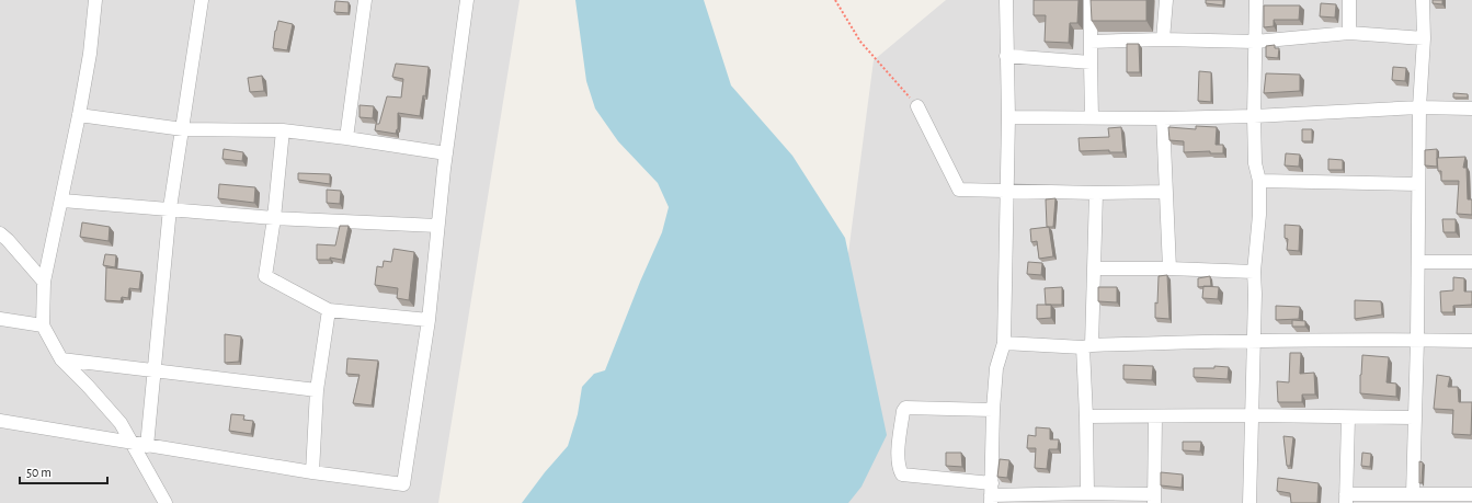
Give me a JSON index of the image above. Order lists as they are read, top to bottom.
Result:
{
  "scale_bar": "50 m"
}
